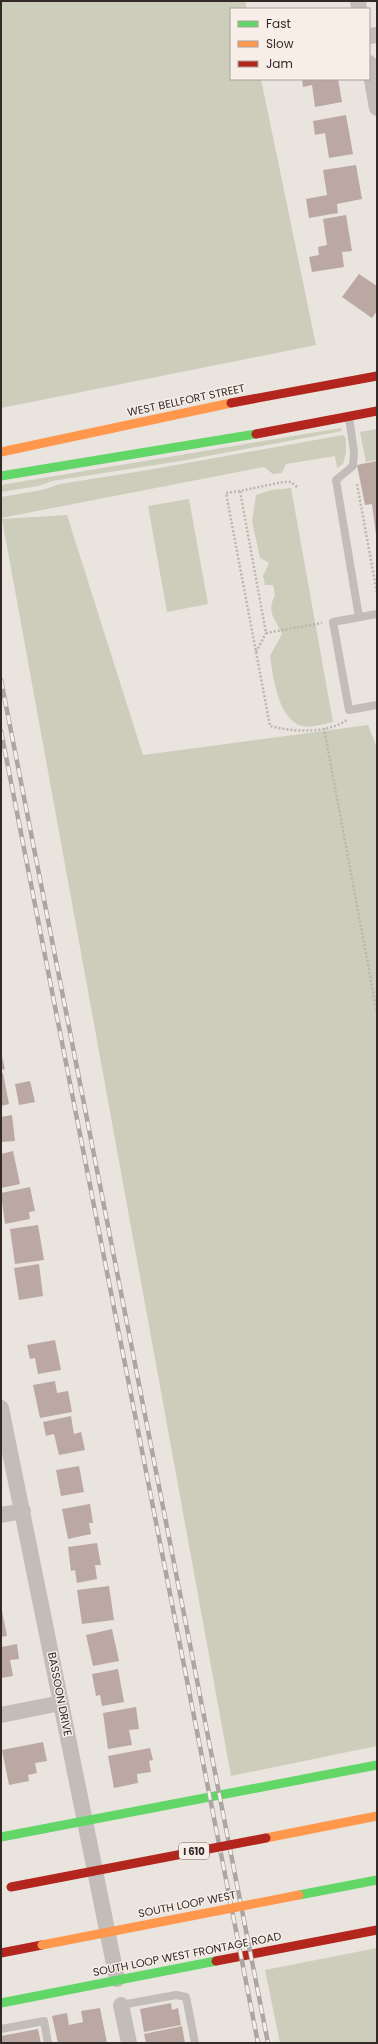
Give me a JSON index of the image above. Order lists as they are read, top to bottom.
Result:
{
  "streets": {
    "main road": [
      "WEST BELLFORT STREET",
      "I 610",
      "SOUTH LOOP WEST",
      "SOUTH LOOP WEST FRONTAGE ROAD"
    ],
    "street": ["BASSOON DRIVE"]
  },
  "crossings": [
    ["BASSOON DRIVE", "SOUTH LOOP WEST FRONTAGE ROAD"]
  ],
  "legend": ["Fast", "Slow", "Jam"]
}
